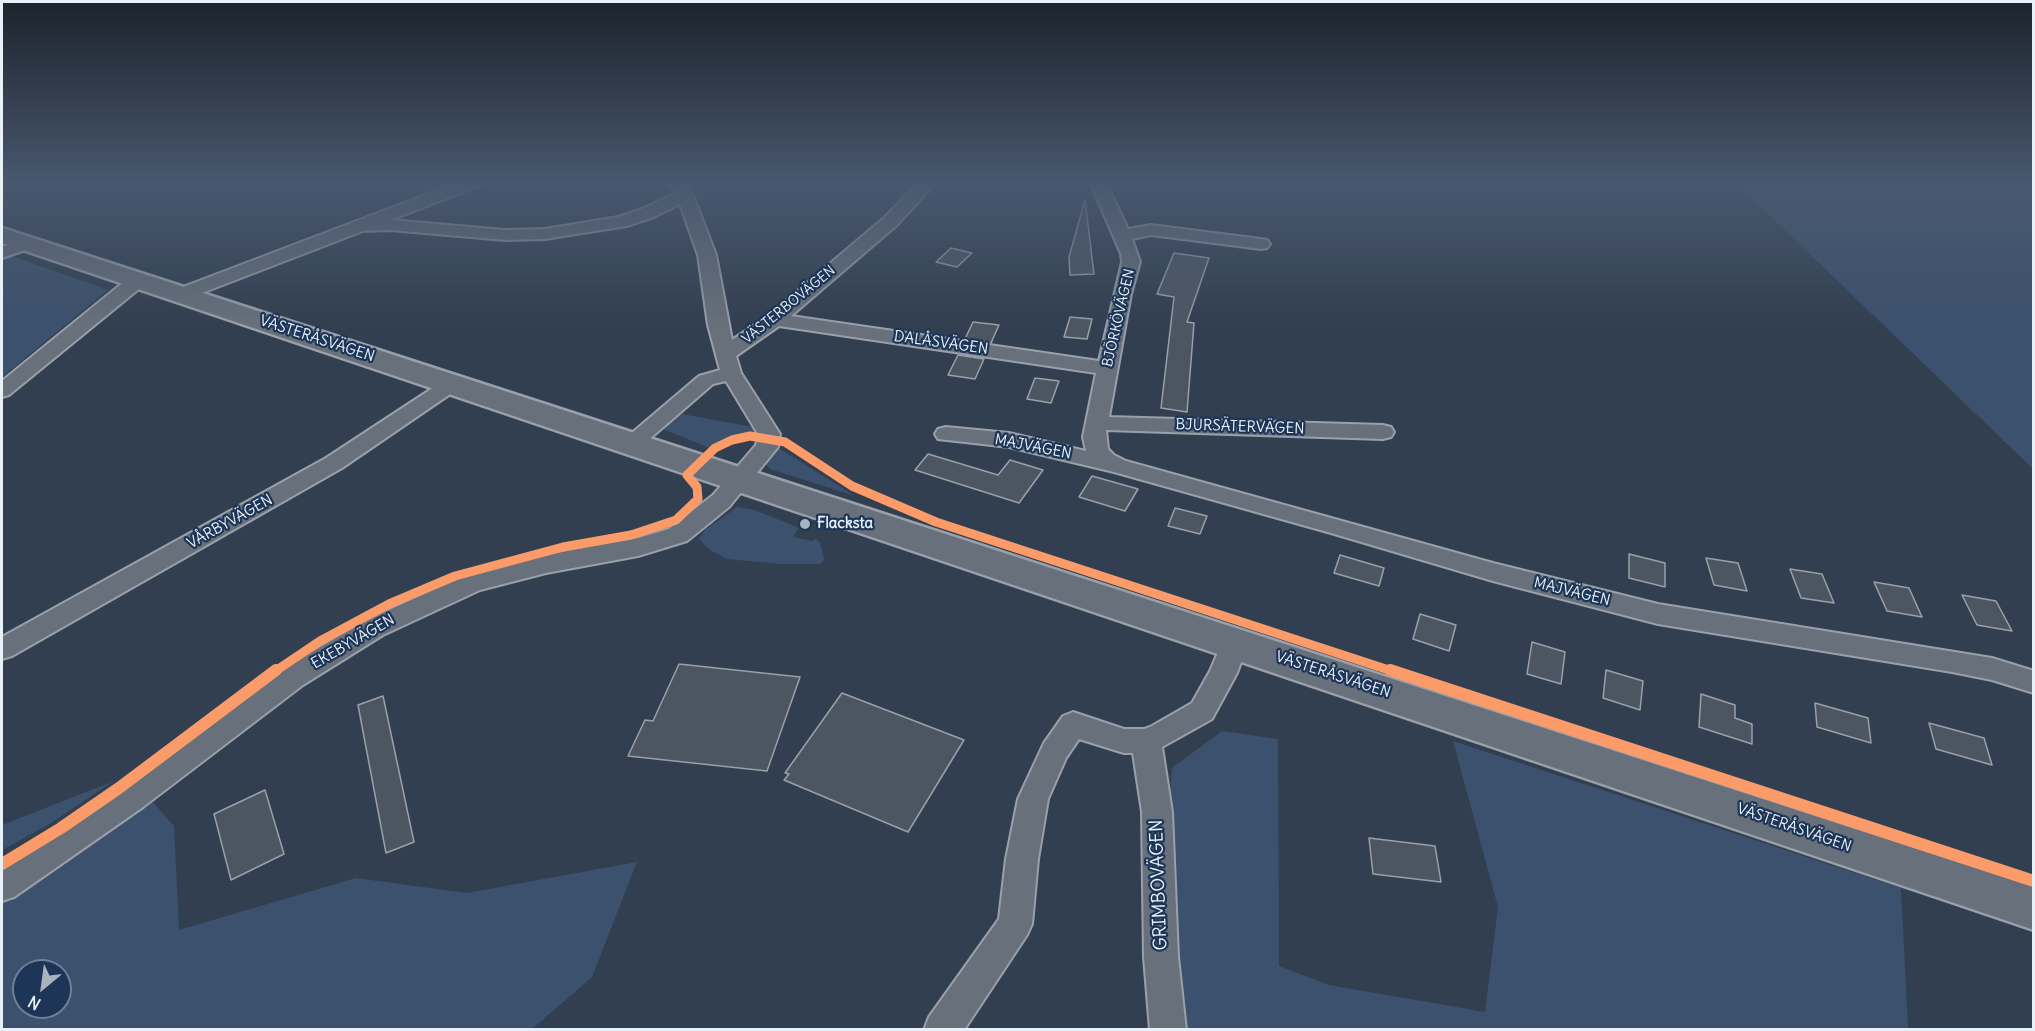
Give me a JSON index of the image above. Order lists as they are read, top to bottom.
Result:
{
  "streets": {
    "street": [
      "VÄSTERBOVÄGEN",
      "BJÖRKÖVÄGEN",
      "VÄSTERÅSVÄGEN",
      "DALÅSVÄGEN",
      "BJURSÄTERVÄGEN",
      "MAJVÄGEN",
      "VÅRBYVÄGEN",
      "EKEBYVÄGEN",
      "GRIMBOVÄGEN"
    ]
  },
  "crossings": [
    ["VÄSTERBOVÄGEN", "DALÅSVÄGEN"],
    ["VÄSTERBOVÄGEN", "EKEBYVÄGEN"],
    ["BJÖRKÖVÄGEN", "DALÅSVÄGEN"],
    ["BJÖRKÖVÄGEN", "BJURSÄTERVÄGEN"],
    ["BJÖRKÖVÄGEN", "MAJVÄGEN"],
    ["VÄSTERÅSVÄGEN", "VÅRBYVÄGEN"],
    ["VÄSTERÅSVÄGEN", "EKEBYVÄGEN"],
    ["BJURSÄTERVÄGEN", "MAJVÄGEN"]
  ],
  "places": ["Flacksta"],
  "north": "bottom left"
}
